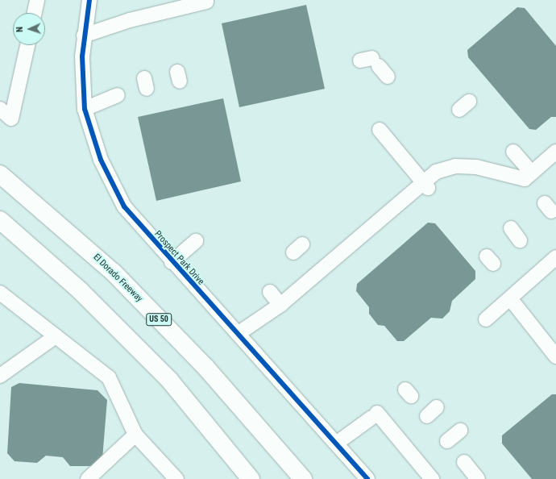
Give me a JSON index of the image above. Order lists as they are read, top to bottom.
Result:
{
  "streets": {
    "highway": ["El Dorado Freeway", "US 50"],
    "street": ["Prospect Park Drive"]
  },
  "north": "left"
}
